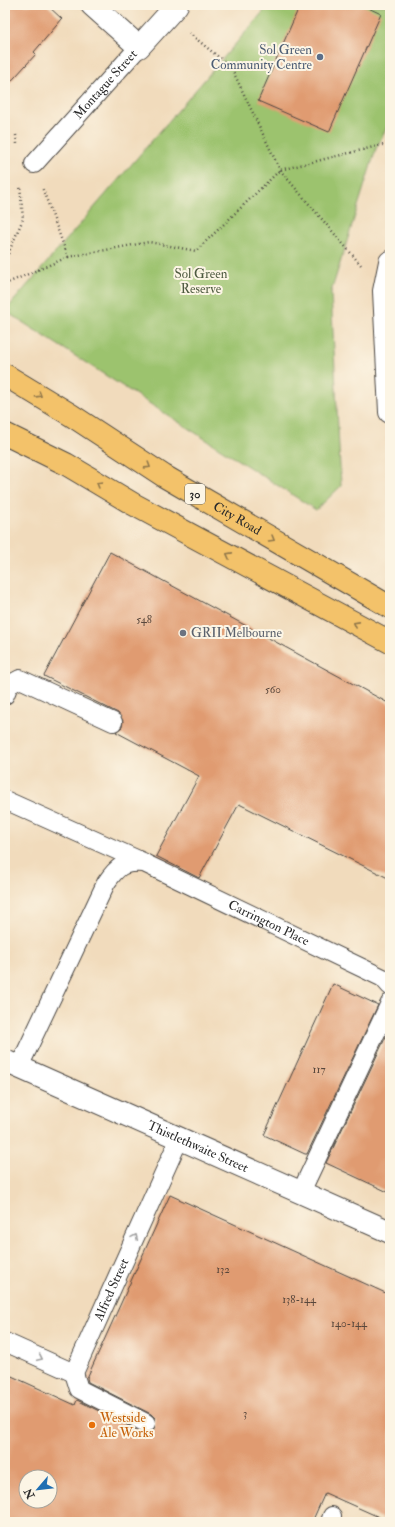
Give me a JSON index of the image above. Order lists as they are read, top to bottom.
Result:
{
  "streets": {
    "main road": ["30", "City Road"],
    "street": ["Montague Street", "Thistlethwaite Street"],
    "lane": ["Carrington Place", "Alfred Street"]
  },
  "crossings": [
    ["Thistlethwaite Street", "Alfred Street"]
  ],
  "one_way": ["Alfred Street"],
  "parks": ["Sol Green Reserve"],
  "places": ["Sol Green Community Centre", "GRII Melbourne", "Westside Ale Works"],
  "house_numbers": [
    "548",
    "560",
    "117",
    "132",
    "138-144",
    "140-144",
    "3"
  ],
  "north": "bottom left"
}
